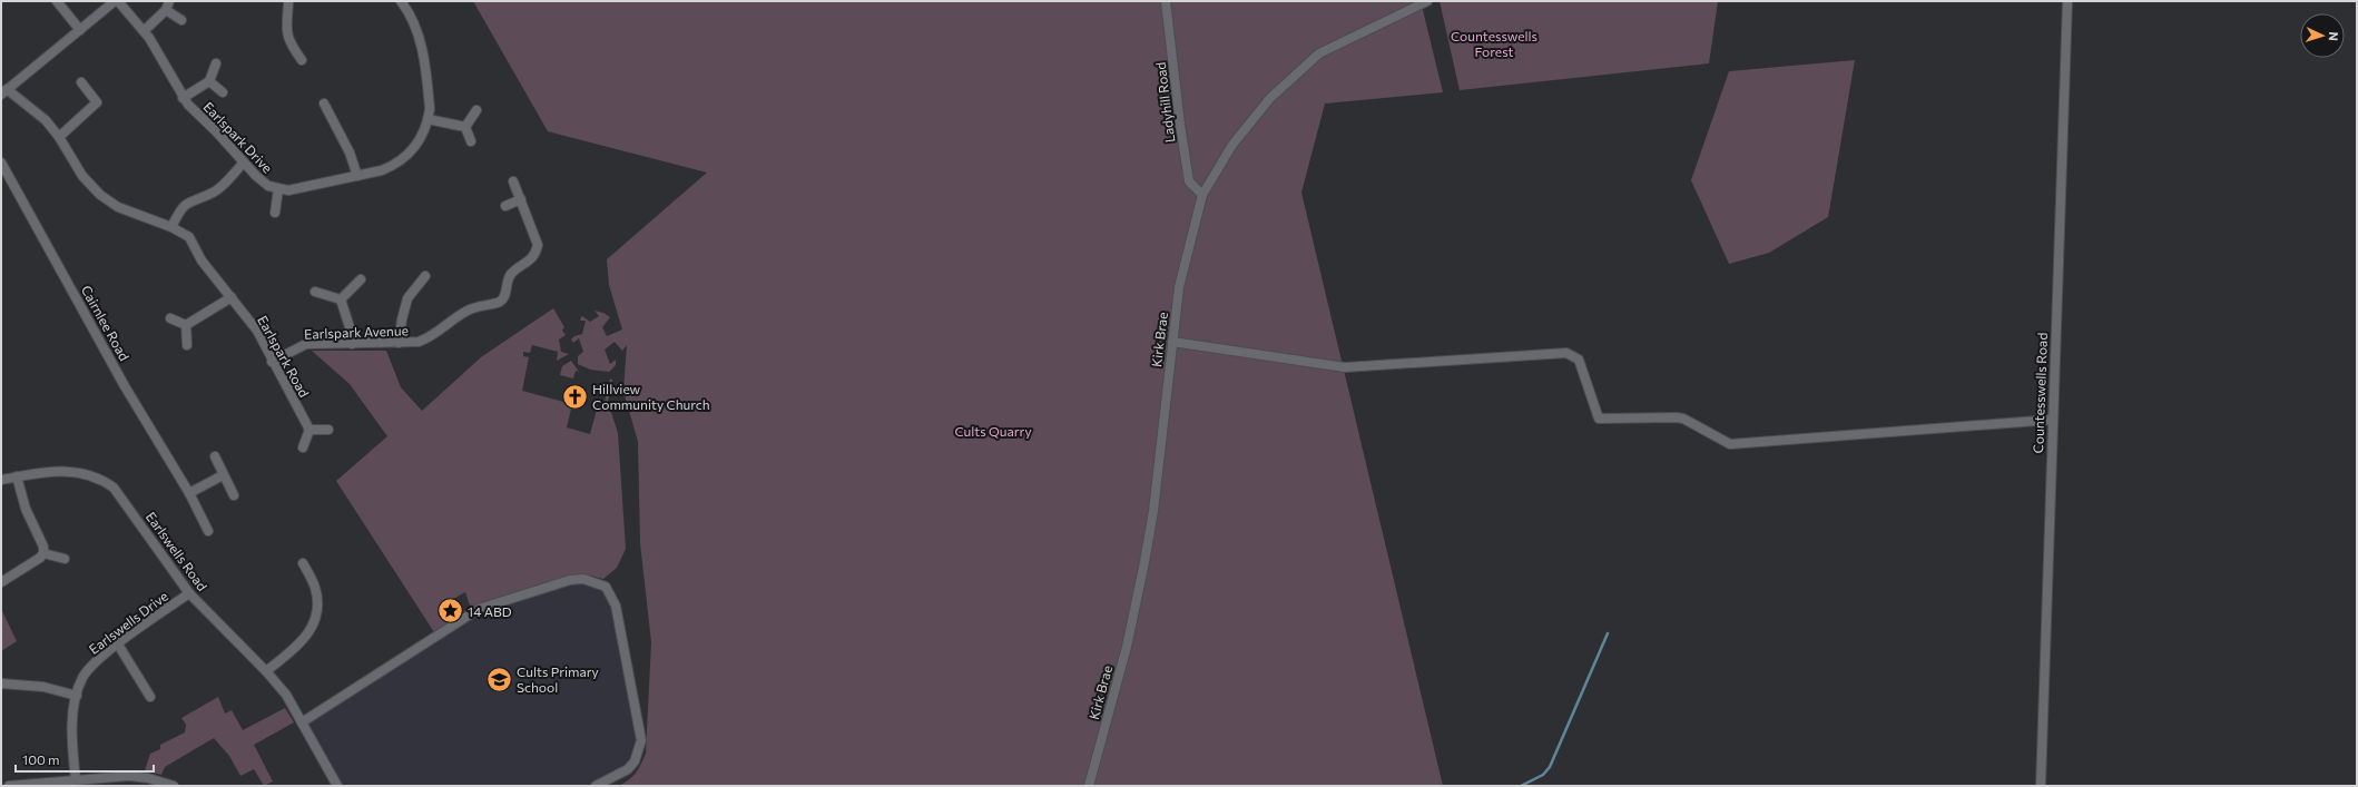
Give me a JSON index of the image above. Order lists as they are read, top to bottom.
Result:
{
  "streets": {
    "street": [
      "Ladyhill Road",
      "Earlspark Drive",
      "Cairnlee Road",
      "Earlspark Avenue",
      "Kirk Brae",
      "Earlspark Road",
      "Countesswells Road",
      "Earlswells Road",
      "Earlswells Drive"
    ]
  },
  "crossings": [
    ["Ladyhill Road", "Kirk Brae"],
    ["Earlspark Avenue", "Earlspark Road"],
    ["Earlswells Road", "Earlswells Drive"]
  ],
  "parks": ["Countesswells Forest", "Cults Quarry"],
  "places": {
    "church": ["Hillview Community Church"],
    "place": ["14 ABD"],
    "school or university": ["Cults Primary School"]
  },
  "scale_bar": "100 m",
  "north": "right"
}
